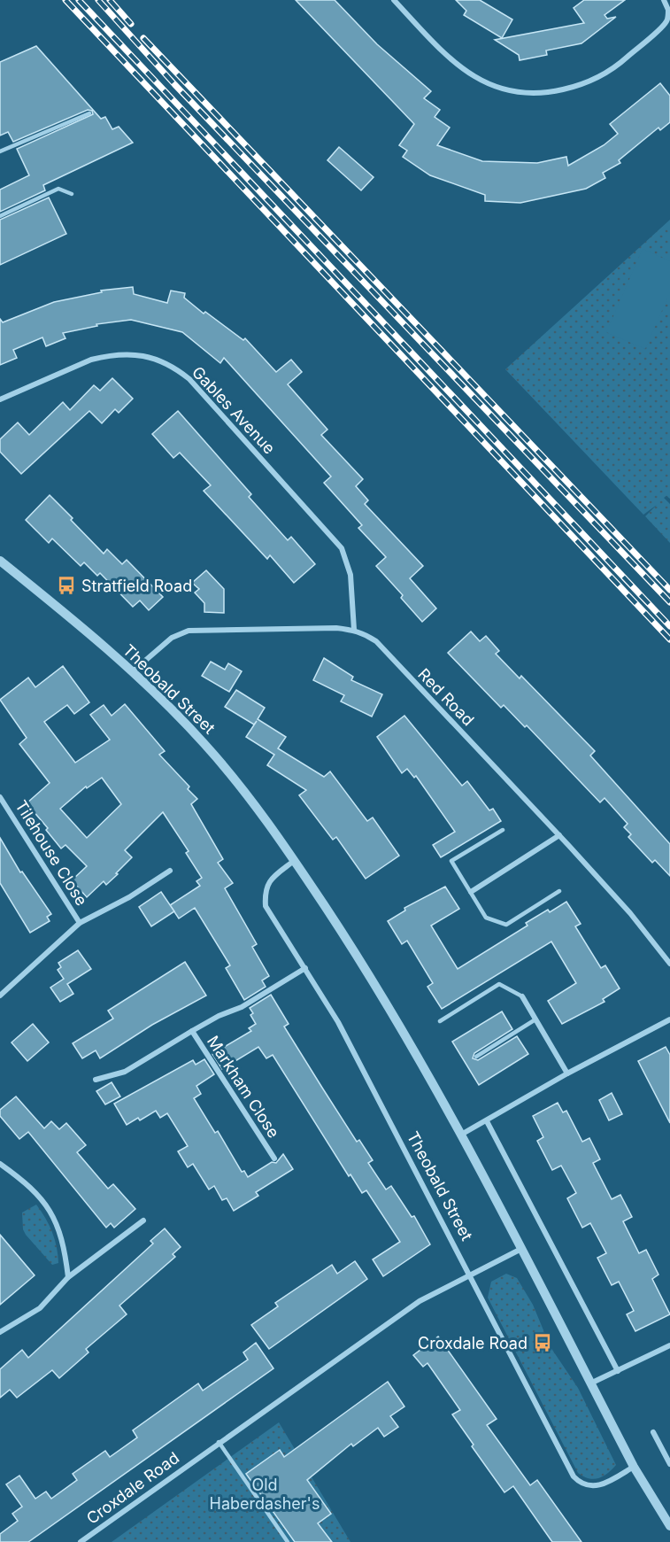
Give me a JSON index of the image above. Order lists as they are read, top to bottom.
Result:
{
  "streets": {
    "street": [
      "Gables Avenue",
      "Theobald Street",
      "Red Road",
      "Tilehouse Close",
      "Markham Close",
      "Croxdale Road"
    ]
  },
  "crossings": [
    ["Gables Avenue", "Red Road"],
    ["Theobald Street", "Red Road"],
    ["Theobald Street", "Markham Close"],
    ["Theobald Street", "Croxdale Road"]
  ],
  "parks": ["Old Haberdasher's"],
  "places": {
    "bus stop": ["Stratfield Road", "Croxdale Road"]
  }
}
